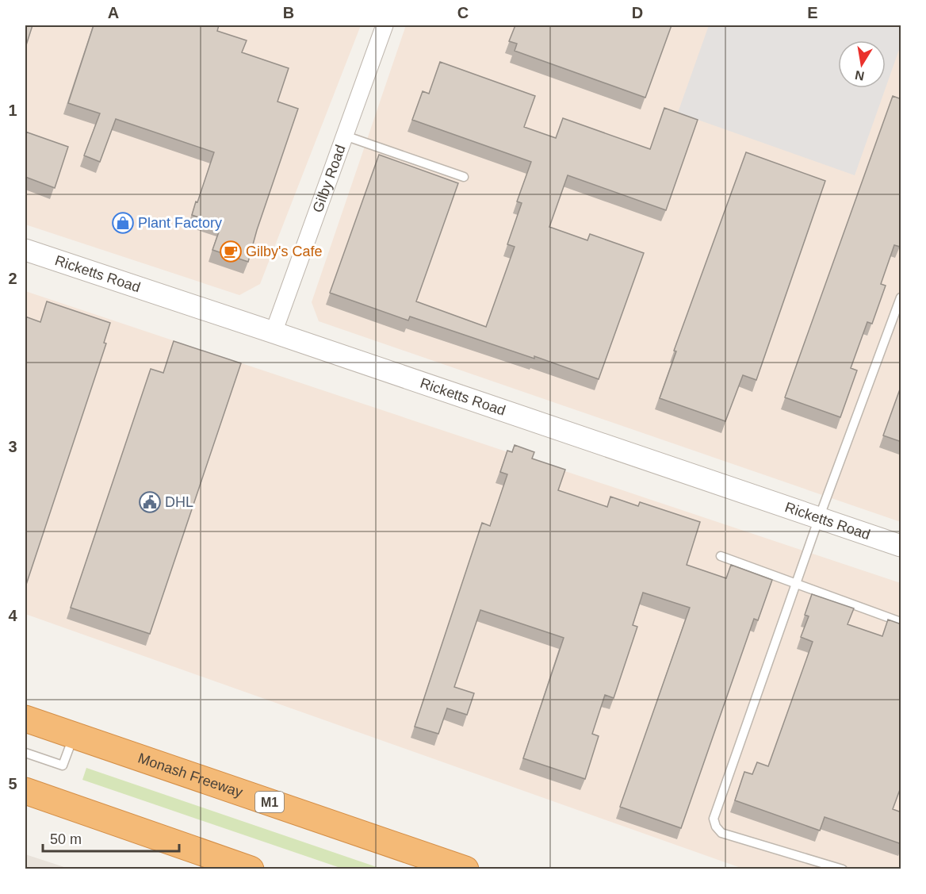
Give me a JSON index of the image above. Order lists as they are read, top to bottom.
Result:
{
  "streets": {
    "highway": ["Monash Freeway", "M1"],
    "street": ["Gilby Road", "Ricketts Road"]
  },
  "crossings": [
    ["Gilby Road", "Ricketts Road"]
  ],
  "places": {
    "shop": ["Plant Factory"],
    "cafe": ["Gilby's Cafe"],
    "public building": ["DHL"]
  },
  "scale_bar": "50 m",
  "north": "bottom",
  "grid": {
    "columns": [
      "A",
      "B",
      "C",
      "D",
      "E"
    ],
    "rows": [
      "1",
      "2",
      "3",
      "4",
      "5"
    ]
  }
}
